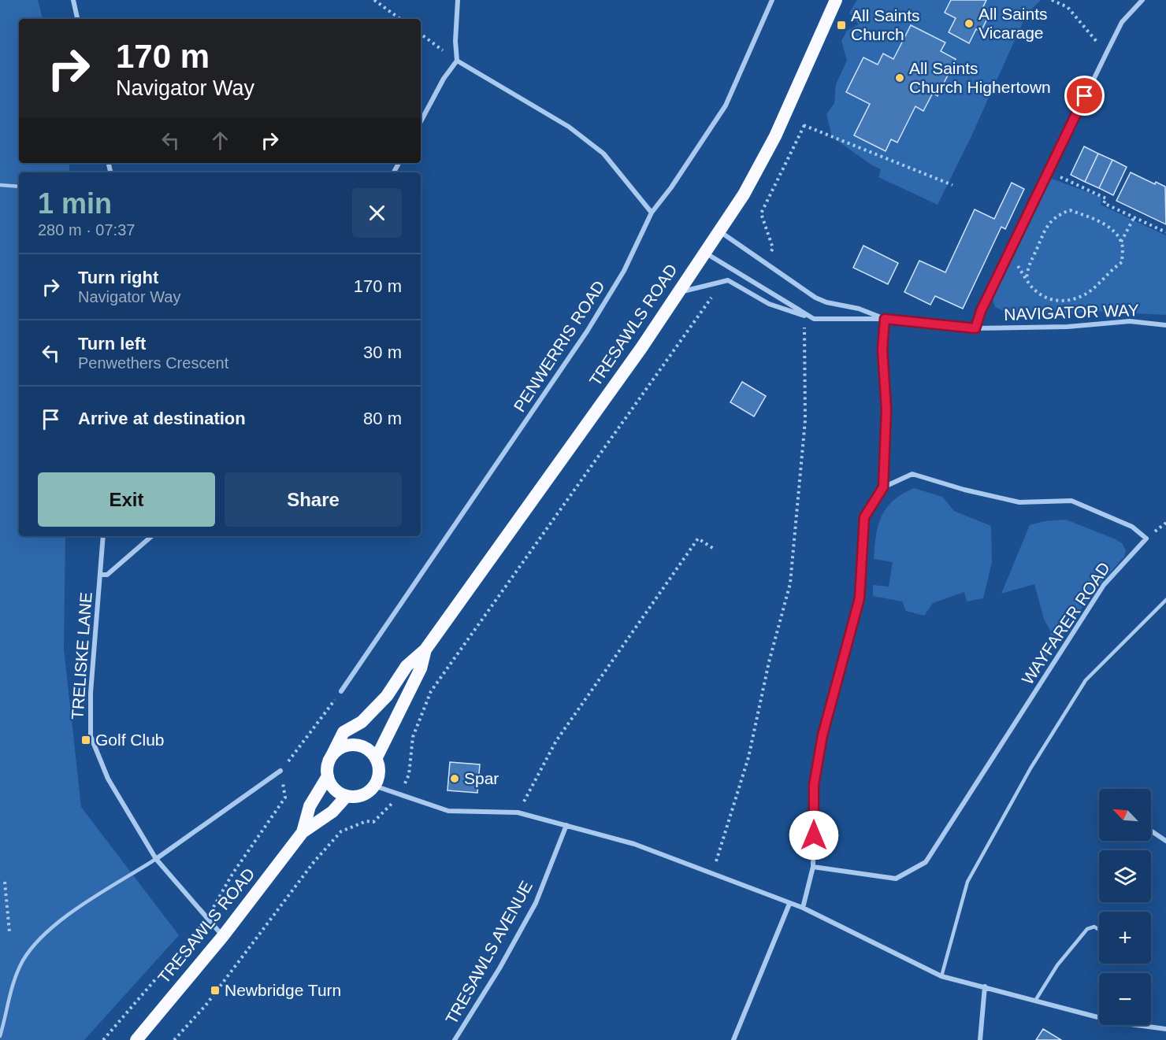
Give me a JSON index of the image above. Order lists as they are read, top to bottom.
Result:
{
  "streets": {
    "highway": ["TRESAWLS ROAD"],
    "street": [
      "NAVIGATOR WAY",
      "PENWERRIS ROAD",
      "WAYFARER ROAD",
      "TRELISKE LANE",
      "TRESAWLS AVENUE"
    ]
  },
  "crossings": [
    ["NAVIGATOR WAY", "TRESAWLS ROAD"],
    ["TRESAWLS ROAD", "TRELISKE LANE"]
  ],
  "places": {
    "other": ["All Saints Vicarage", "All Saints Church Highertown", "Spar"],
    "transit": ["All Saints Church", "Golf Club", "Newbridge Turn"]
  },
  "north": "top left",
  "page": {
    "turn": ["170 m", "Navigator Way"],
    "heading": ["1 min", "280 m · 07:37"],
    "list": [
      {
        "name": "Turn right",
        "note": "Navigator Way",
        "value": "170 m"
      },
      {
        "name": "Turn left",
        "note": "Penwethers Crescent",
        "value": "30 m"
      },
      {
        "name": "Arrive at destination",
        "value": "80 m"
      }
    ],
    "buttons": ["Exit", "Share"],
    "map_buttons": ["+", "−"]
  }
}
